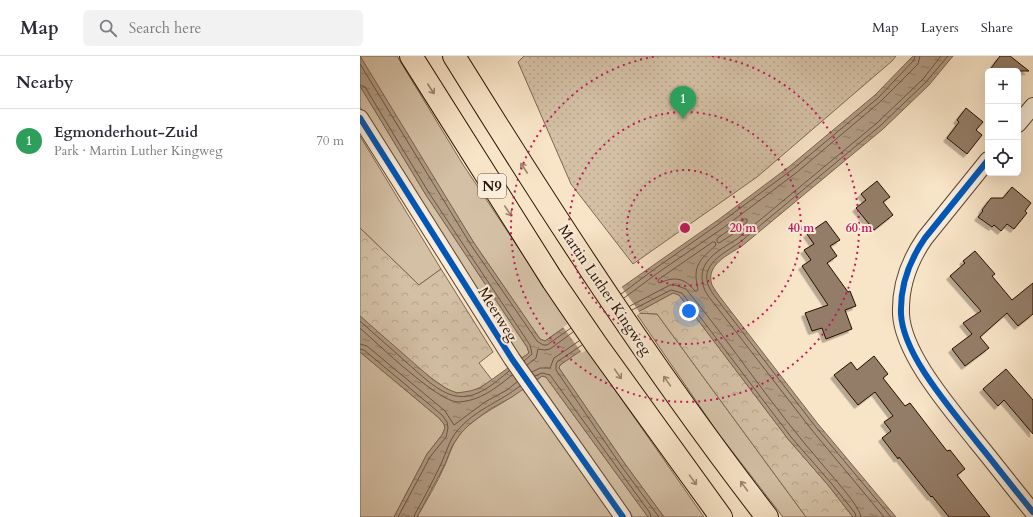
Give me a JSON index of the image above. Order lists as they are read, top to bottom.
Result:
{
  "streets": {
    "highway": ["N9", "Martin Luther Kingweg"],
    "street": ["Meerweg"]
  },
  "page": {
    "header": "Map",
    "search": "Search here",
    "nav": ["Map", "Layers", "Share"],
    "heading": "Nearby",
    "map_buttons": ["+", "−"],
    "pins": "1",
    "list": [
      {
        "mark": "1",
        "name": "Egmonderhout-Zuid",
        "note": "Park · Martin Luther Kingweg",
        "value": "70 m"
      }
    ]
  },
  "rings": ["20 m", "40 m", "60 m"]
}
